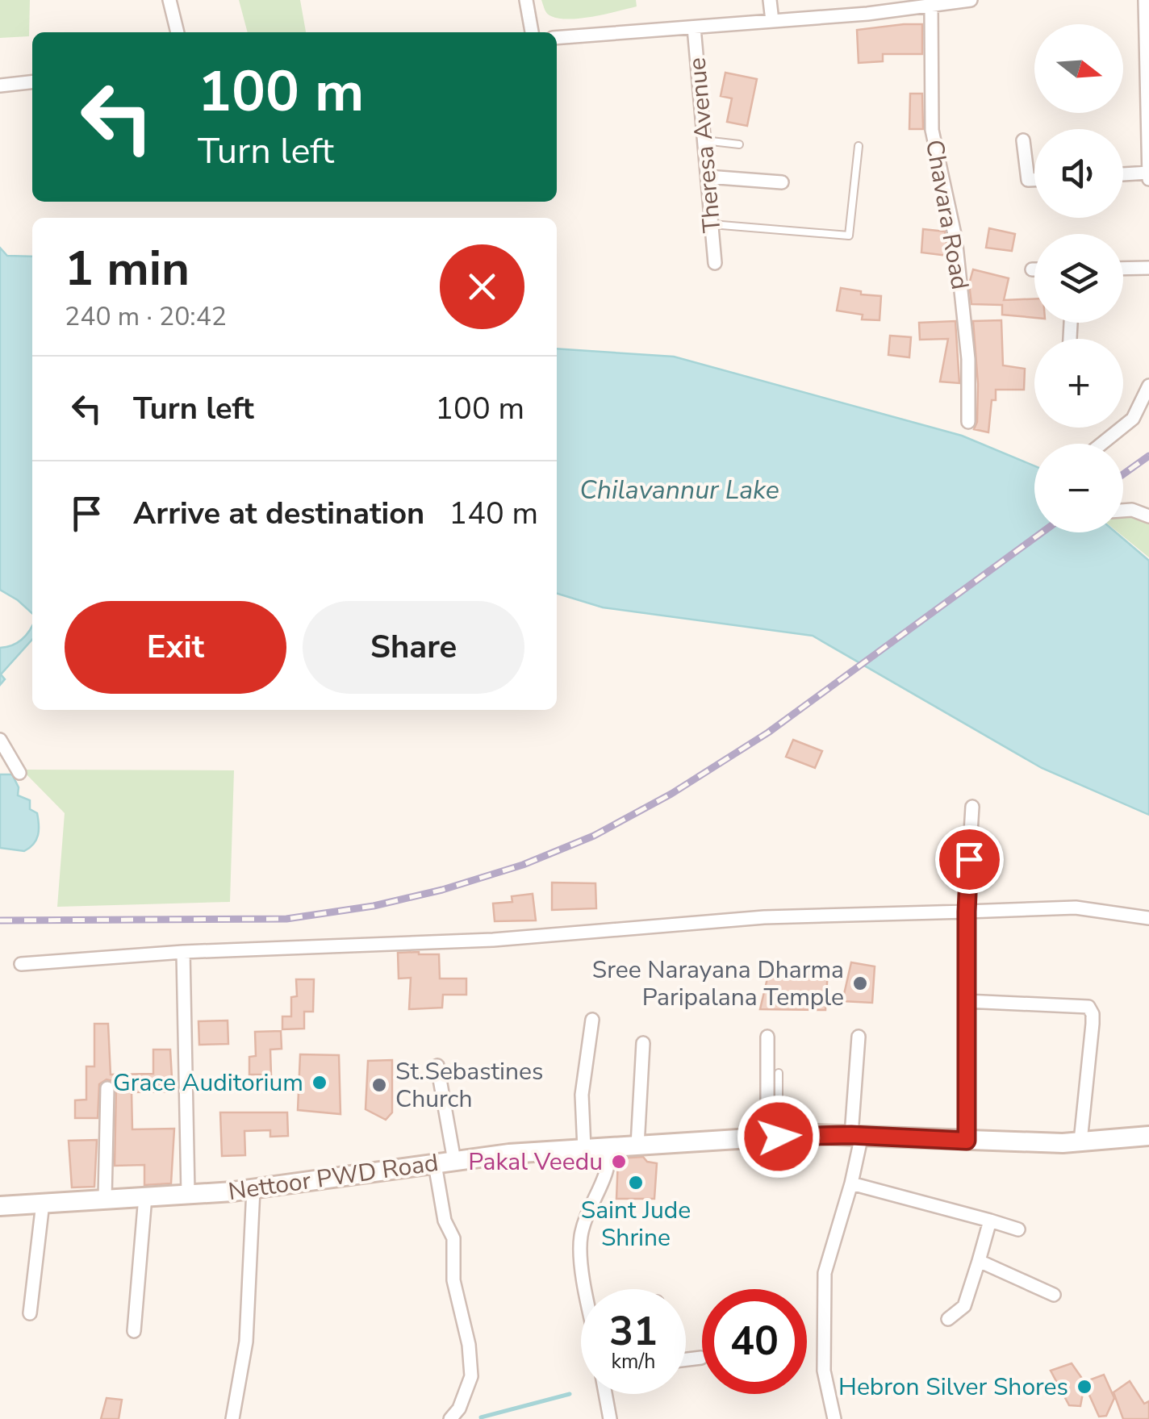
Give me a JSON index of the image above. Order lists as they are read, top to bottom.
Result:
{
  "streets": {
    "street": ["Theresa Avenue", "Chavara Road", "Nettoor PWD Road"]
  },
  "water": ["Chilavannur Lake"],
  "places": [
    "Sree Narayana Dharma Paripalana Temple",
    "Grace Auditorium",
    "St.Sebastines Church",
    "Pakal Veedu",
    "Saint Jude Shrine",
    "Hebron Silver Shores"
  ],
  "north": "right",
  "page": {
    "map_buttons": ["+", "−"],
    "turn": ["100 m", "Turn left"],
    "heading": ["1 min", "240 m · 20:42"],
    "list": [
      {
        "name": "Turn left",
        "value": "100 m"
      },
      {
        "name": "Arrive at destination",
        "value": "140 m"
      }
    ],
    "buttons": ["Exit", "Share"],
    "speed": "31 km/h",
    "limit": "40"
  }
}
